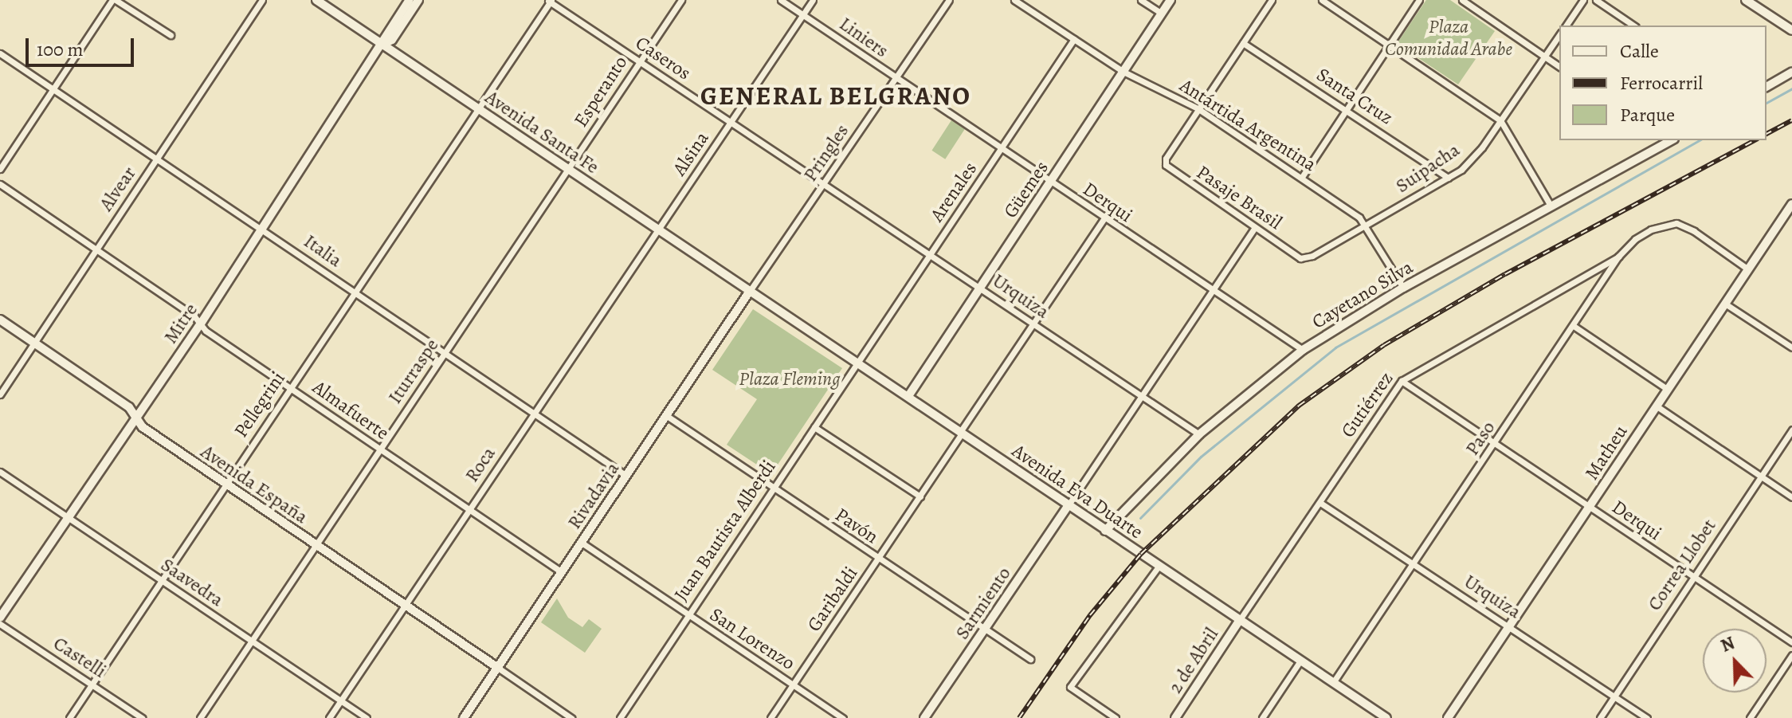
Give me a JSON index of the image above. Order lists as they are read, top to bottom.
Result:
{
  "streets": {
    "street": [
      "Liniers",
      "Caseros",
      "Esperanto",
      "Santa Cruz",
      "Antártida Argentina",
      "Avenida Santa Fe",
      "Pringles",
      "Alsina",
      "Suipacha",
      "Alvear",
      "Güemes",
      "Arenales",
      "Pasaje Brasil",
      "Derqui",
      "Italia",
      "Cayetano Silva",
      "Urquiza",
      "Mitre",
      "Iturraspe",
      "Pellegrini",
      "Gutiérrez",
      "Almafuerte",
      "Paso",
      "Matheu",
      "Roca",
      "Avenida España",
      "Avenida Eva Duarte",
      "Rivadavia",
      "Pavón",
      "Juan Bautista Alberdi",
      "Correa Llobet",
      "Saavedra",
      "Garibaldi",
      "Sarmiento",
      "San Lorenzo",
      "Castelli",
      "2 de Abril"
    ]
  },
  "crossings": [
    ["Liniers", "Pringles"],
    ["Liniers", "Alsina"],
    ["Liniers", "Derqui"],
    ["Caseros", "Esperanto"],
    ["Caseros", "Pringles"],
    ["Caseros", "Alsina"],
    ["Caseros", "Urquiza"],
    ["Caseros", "Pellegrini"],
    ["Esperanto", "Avenida Santa Fe"],
    ["Esperanto", "Iturraspe"],
    ["Santa Cruz", "Suipacha"],
    ["Antártida Argentina", "Suipacha"],
    ["Antártida Argentina", "Güemes"],
    ["Antártida Argentina", "Arenales"],
    ["Antártida Argentina", "Pasaje Brasil"],
    ["Antártida Argentina", "Cayetano Silva"],
    ["Avenida Santa Fe", "Pringles"],
    ["Avenida Santa Fe", "Alsina"],
    ["Avenida Santa Fe", "Mitre"],
    ["Avenida Santa Fe", "Iturraspe"],
    ["Avenida Santa Fe", "Pellegrini"],
    ["Avenida Santa Fe", "Roca"],
    ["Avenida Santa Fe", "Avenida Eva Duarte"],
    ["Avenida Santa Fe", "Rivadavia"],
    ["Pringles", "Derqui"],
    ["Pringles", "Urquiza"],
    ["Pringles", "Avenida Eva Duarte"],
    ["Pringles", "Rivadavia"],
    ["Alsina", "Roca"],
    ["Suipacha", "Pasaje Brasil"],
    ["Alvear", "Italia"],
    ["Alvear", "Almafuerte"],
    ["Alvear", "Avenida España"],
    ["Güemes", "Derqui"],
    ["Güemes", "Urquiza"],
    ["Güemes", "Avenida Eva Duarte"],
    ["Arenales", "Derqui"],
    ["Arenales", "Urquiza"],
    ["Arenales", "Avenida Eva Duarte"],
    ["Arenales", "Juan Bautista Alberdi"],
    ["Derqui", "Cayetano Silva"],
    ["Derqui", "Gutiérrez"],
    ["Derqui", "Paso"],
    ["Derqui", "Matheu"],
    ["Derqui", "Correa Llobet"],
    ["Derqui", "Garibaldi"],
    ["Italia", "Mitre"],
    ["Italia", "Iturraspe"],
    ["Italia", "Pellegrini"],
    ["Italia", "Roca"],
    ["Italia", "Rivadavia"],
    ["Cayetano Silva", "Urquiza"],
    ["Cayetano Silva", "Avenida Eva Duarte"],
    ["Urquiza", "Gutiérrez"],
    ["Urquiza", "Paso"],
    ["Urquiza", "Matheu"],
    ["Urquiza", "Correa Llobet"],
    ["Urquiza", "Garibaldi"],
    ["Mitre", "Almafuerte"],
    ["Mitre", "Avenida España"],
    ["Mitre", "Saavedra"],
    ["Iturraspe", "Almafuerte"],
    ["Iturraspe", "Avenida España"],
    ["Iturraspe", "Saavedra"],
    ["Pellegrini", "Almafuerte"],
    ["Pellegrini", "Avenida España"],
    ["Pellegrini", "Saavedra"],
    ["Pellegrini", "Castelli"],
    ["Gutiérrez", "Paso"],
    ["Gutiérrez", "Avenida Eva Duarte"],
    ["Gutiérrez", "2 de Abril"],
    ["Almafuerte", "Roca"],
    ["Almafuerte", "Rivadavia"],
    ["Paso", "Matheu"],
    ["Paso", "Avenida Eva Duarte"],
    ["Roca", "Avenida España"],
    ["Roca", "Saavedra"],
    ["Avenida España", "Rivadavia"],
    ["Avenida Eva Duarte", "Rivadavia"],
    ["Avenida Eva Duarte", "Juan Bautista Alberdi"],
    ["Avenida Eva Duarte", "Garibaldi"],
    ["Avenida Eva Duarte", "Sarmiento"],
    ["Avenida Eva Duarte", "2 de Abril"],
    ["Rivadavia", "Pavón"],
    ["Rivadavia", "San Lorenzo"],
    ["Pavón", "Juan Bautista Alberdi"],
    ["Pavón", "Garibaldi"],
    ["Pavón", "Sarmiento"],
    ["Juan Bautista Alberdi", "San Lorenzo"],
    ["Garibaldi", "San Lorenzo"]
  ],
  "districts": ["GENERAL BELGRANO"],
  "parks": ["Plaza Comunidad Arabe", "Plaza Fleming"],
  "legend": ["Calle", "Ferrocarril", "Parque"],
  "scale_bar": "100 m",
  "north": "top left"
}
